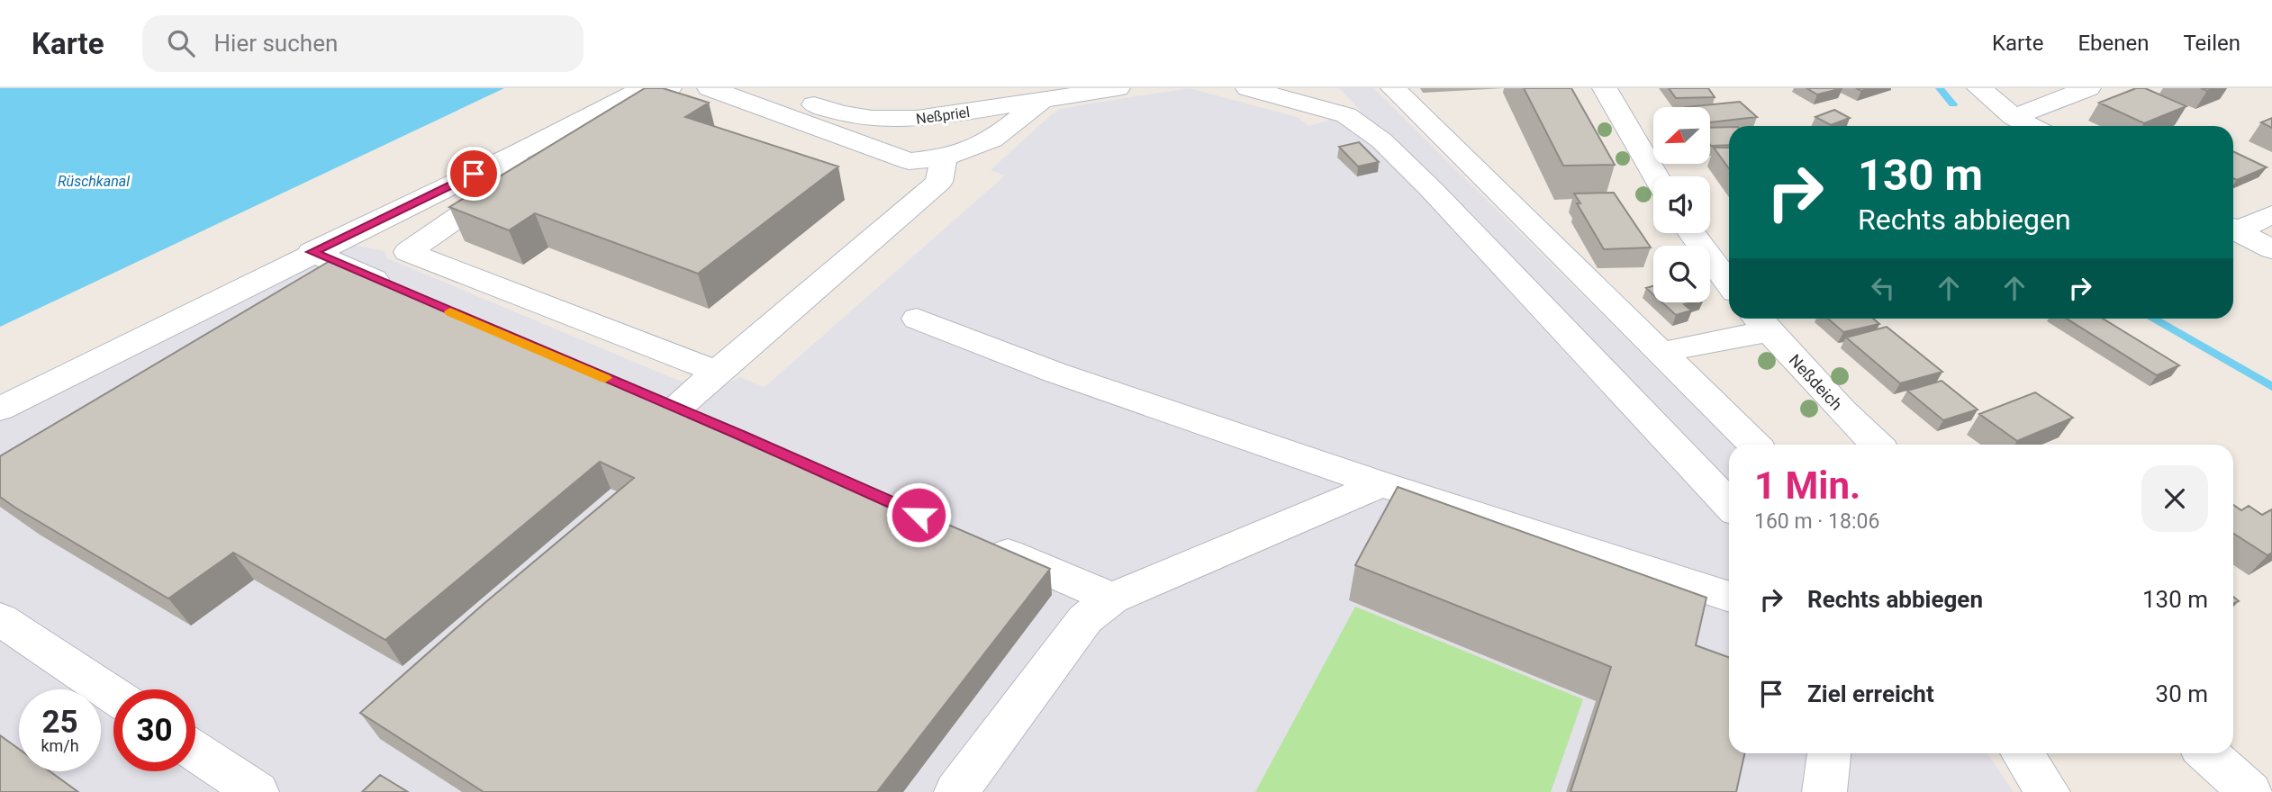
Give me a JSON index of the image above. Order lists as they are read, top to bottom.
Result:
{
  "streets": {
    "street": ["Neßpriel", "Neßdeich"]
  },
  "water": ["Rüschkanal"],
  "north": "bottom left",
  "page": {
    "header": "Karte",
    "search": "Hier suchen",
    "nav": ["Karte", "Ebenen", "Teilen"],
    "turn": ["130 m", "Rechts abbiegen"],
    "heading": ["1 Min.", "160 m · 18:06"],
    "list": [
      {
        "name": "Rechts abbiegen",
        "value": "130 m"
      },
      {
        "name": "Ziel erreicht",
        "value": "30 m"
      }
    ],
    "speed": "25 km/h",
    "limit": "30"
  }
}
